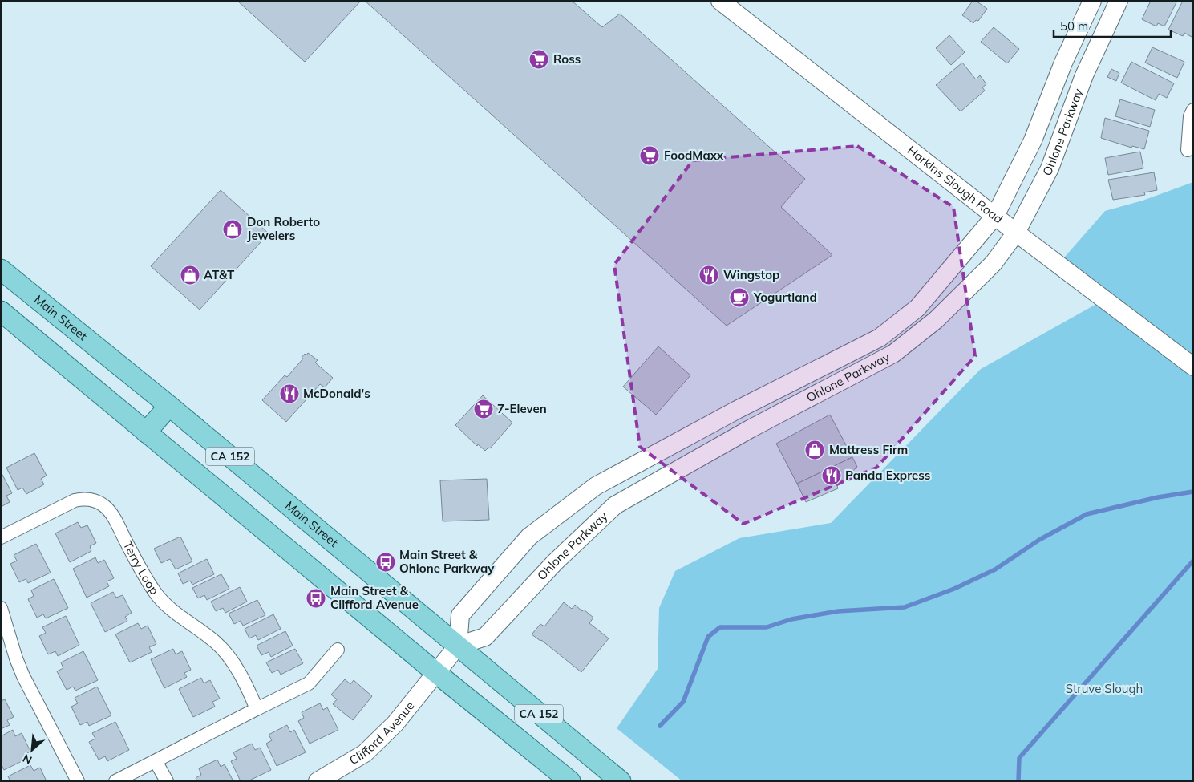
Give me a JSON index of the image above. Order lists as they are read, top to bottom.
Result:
{
  "streets": {
    "main road": [
      "Ohlone Parkway",
      "Harkins Slough Road",
      "Main Street",
      "CA 152",
      "Clifford Avenue"
    ],
    "street": ["Terry Loop"]
  },
  "crossings": [
    ["Ohlone Parkway", "Harkins Slough Road"],
    ["Ohlone Parkway", "Main Street"],
    ["CA 152", "Clifford Avenue"]
  ],
  "parks": ["Struve Slough"],
  "places": {
    "supermarket": ["Ross", "FoodMaxx", "7-Eleven"],
    "shop": ["Don Roberto Jewelers", "AT&T", "Mattress Firm"],
    "restaurant": ["Wingstop", "McDonald's", "Panda Express"],
    "cafe": ["Yogurtland"],
    "bus stop": ["Main Street & Ohlone Parkway", "Main Street & Clifford Avenue"]
  },
  "scale_bar": "50 m",
  "north": "bottom left"
}
